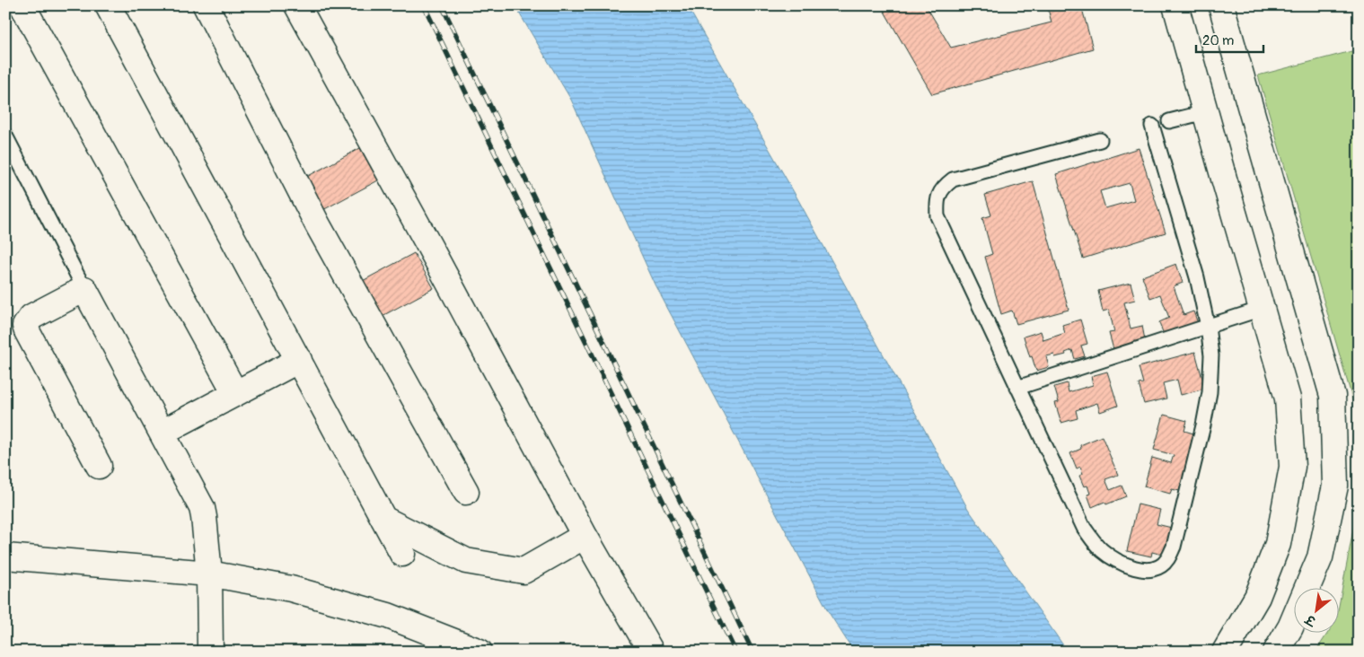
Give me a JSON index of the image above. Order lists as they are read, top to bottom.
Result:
{
  "scale_bar": "20 m",
  "north": "bottom left"
}
